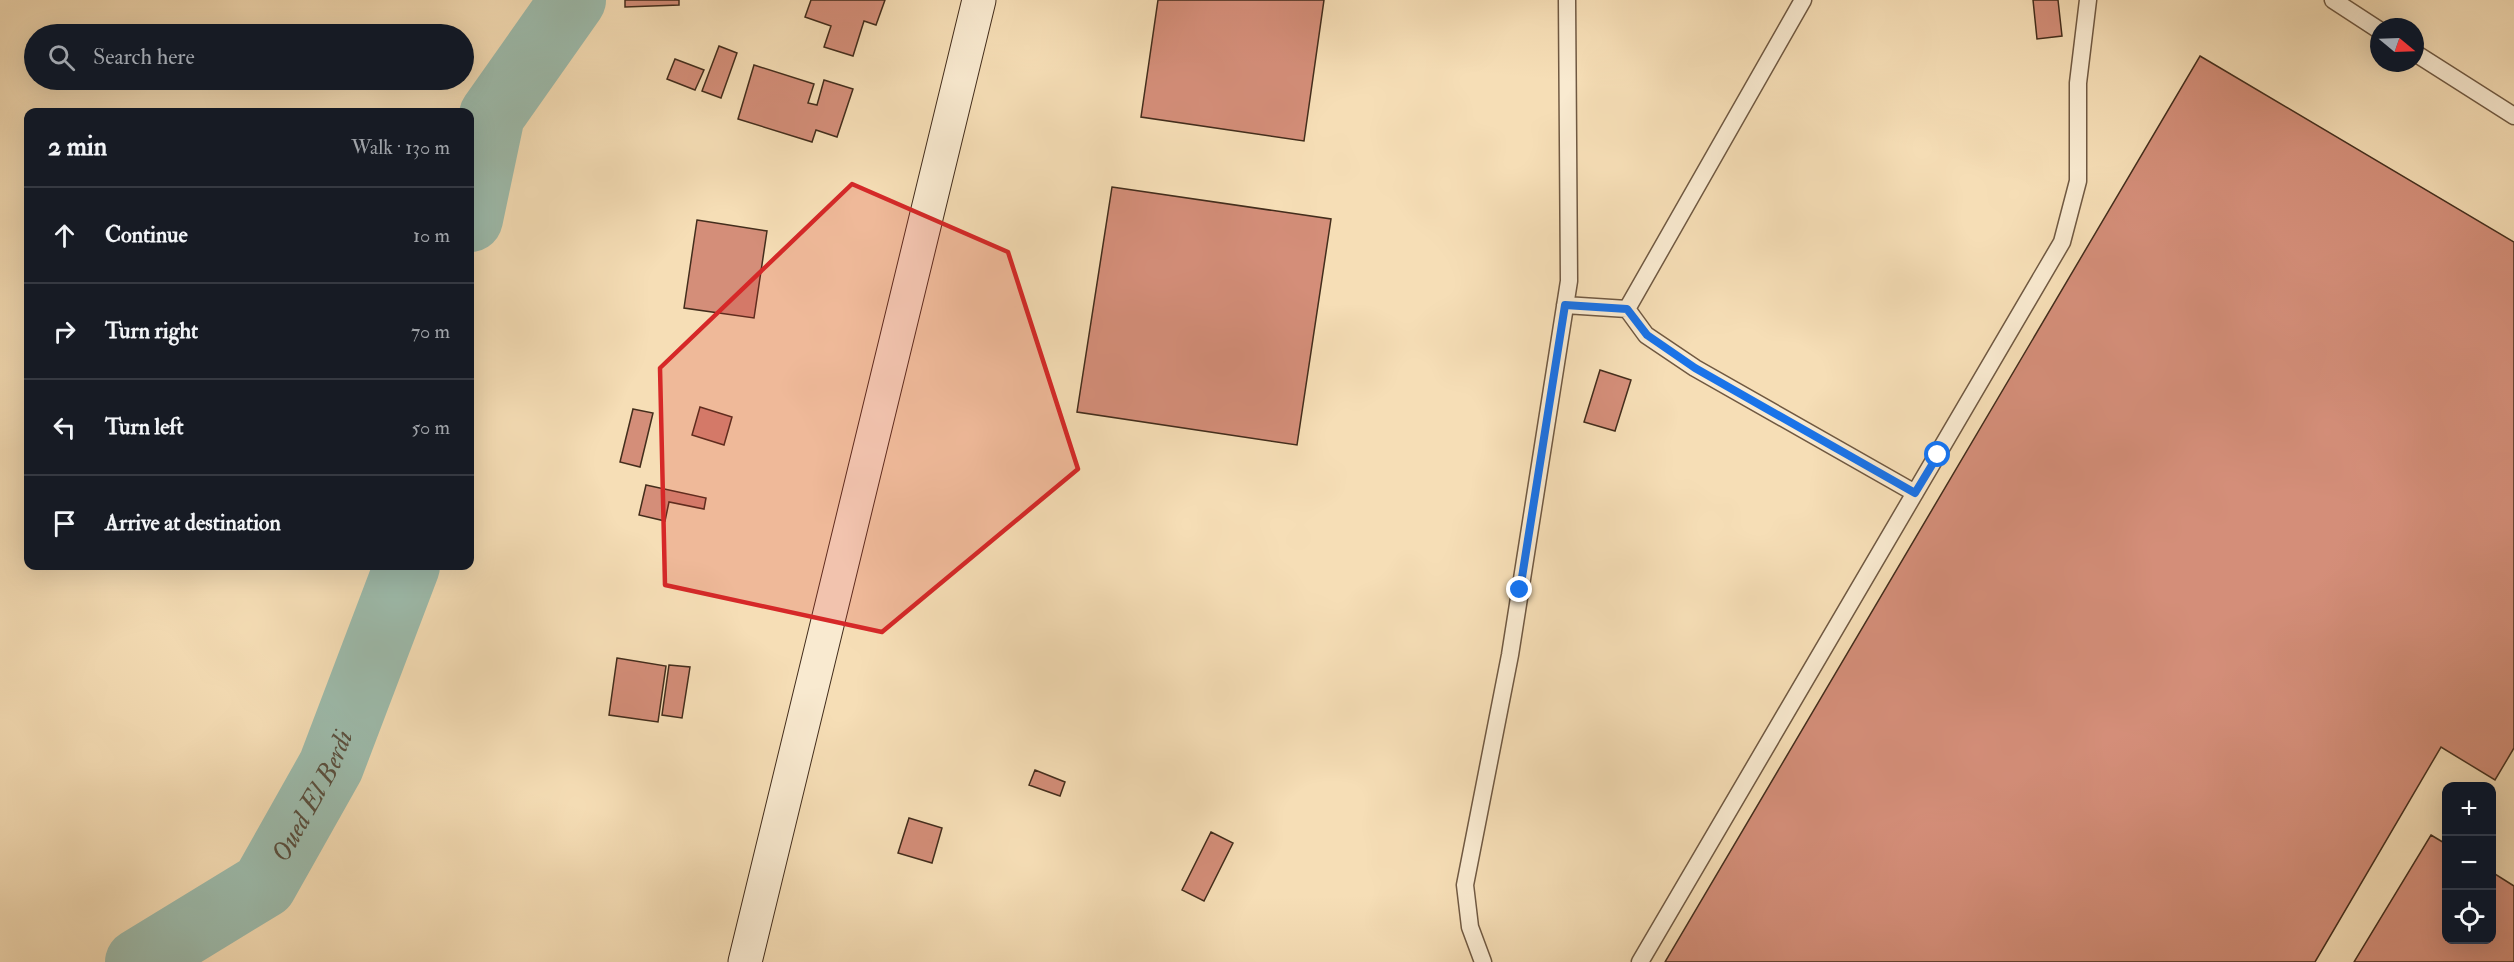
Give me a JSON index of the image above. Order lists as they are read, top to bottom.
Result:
{
  "water": ["Oued El Berdi"],
  "north": "right",
  "page": {
    "search": "Search here",
    "heading": ["2 min", "Walk · 130 m"],
    "list": [
      ["Continue", "10 m"],
      ["Turn right", "70 m"],
      ["Turn left", "50 m"],
      "Arrive at destination"
    ],
    "map_buttons": ["+", "−"]
  }
}
